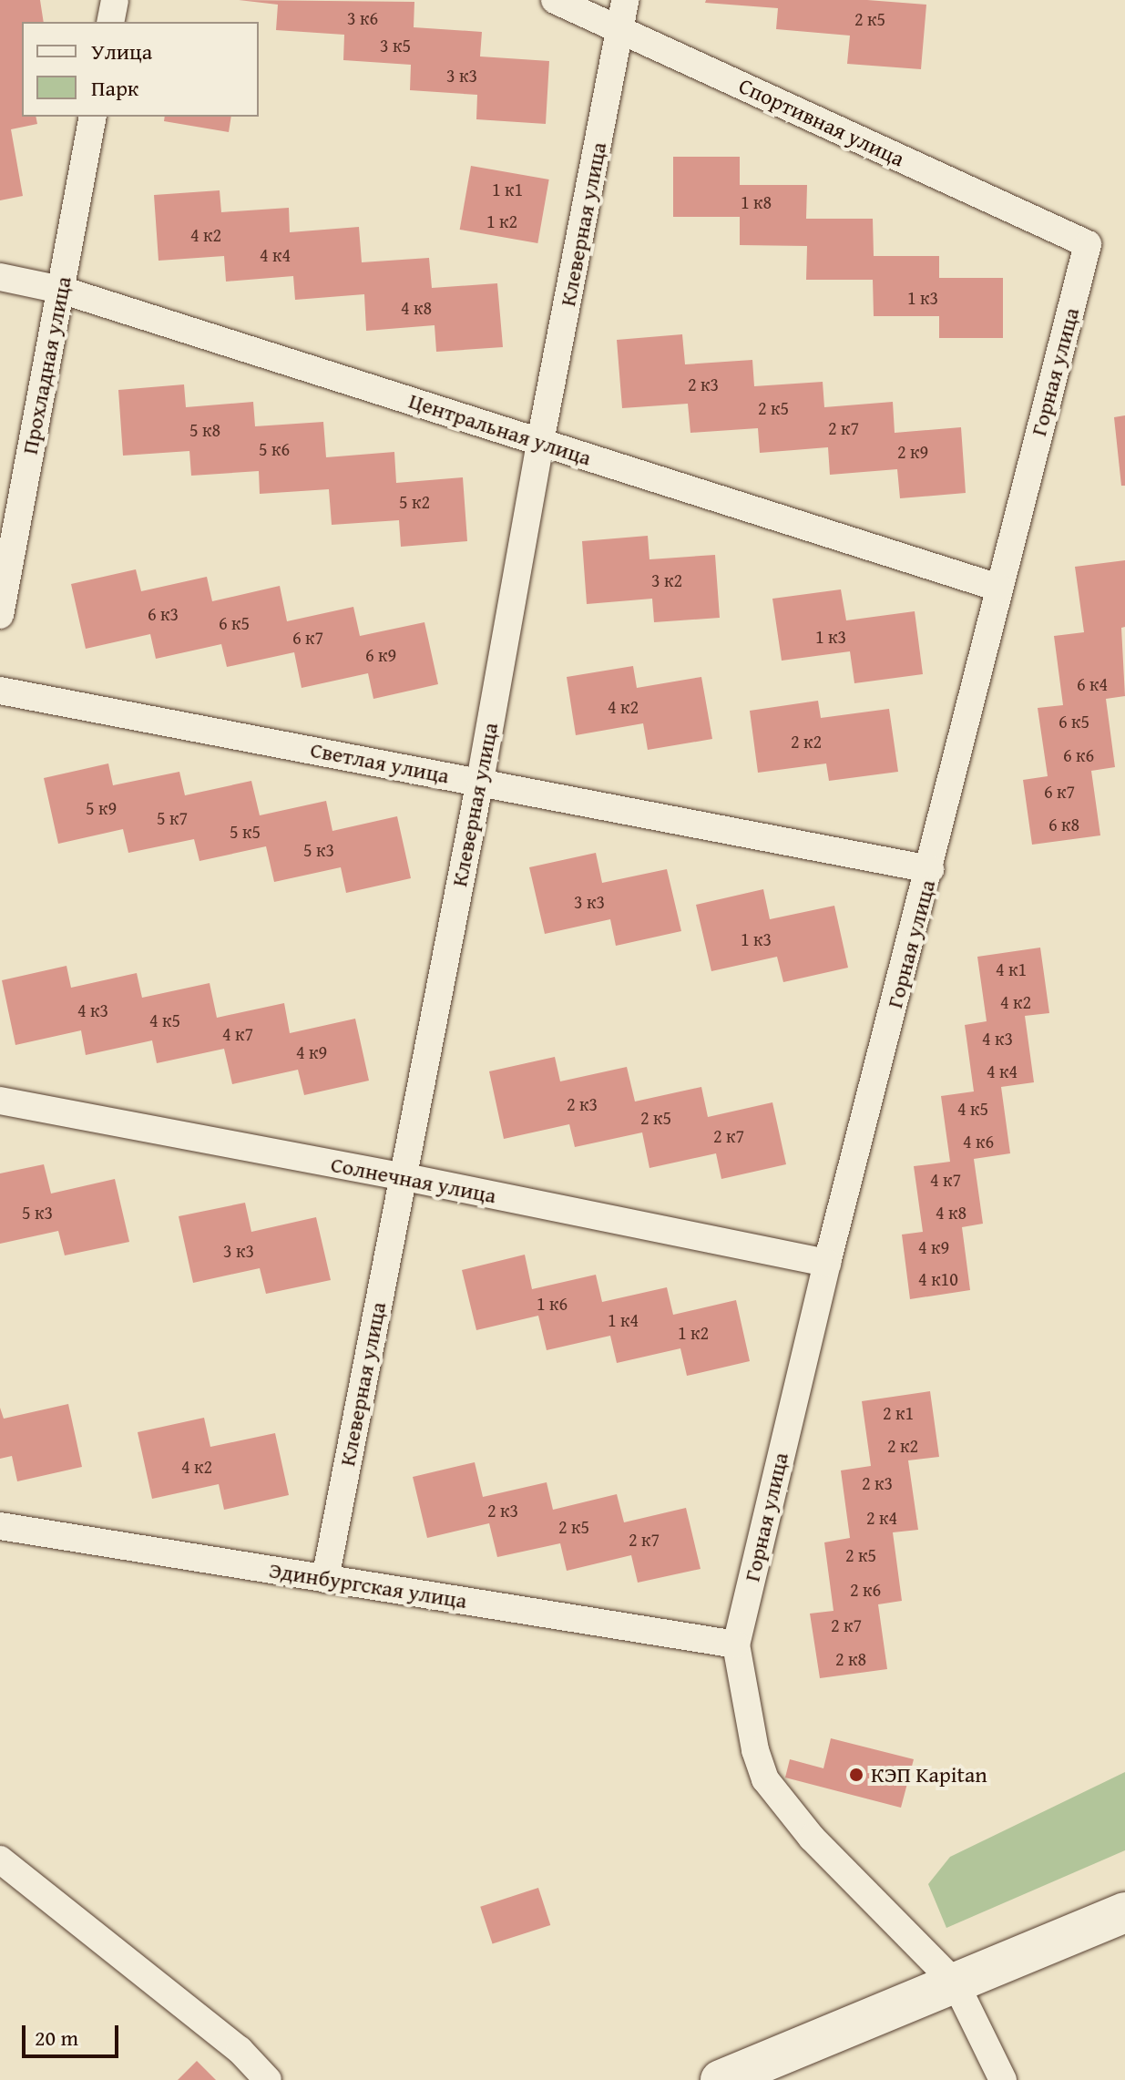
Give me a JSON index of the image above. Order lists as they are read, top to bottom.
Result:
{
  "streets": {
    "street": [
      "Спортивная улица",
      "Клеверная улица",
      "Прохладная улица",
      "Горная улица",
      "Центральная улица",
      "Светлая улица",
      "Солнечная улица",
      "Эдинбургская улица"
    ]
  },
  "crossings": [
    ["Спортивная улица", "Клеверная улица"],
    ["Спортивная улица", "Горная улица"],
    ["Клеверная улица", "Центральная улица"],
    ["Клеверная улица", "Светлая улица"],
    ["Клеверная улица", "Солнечная улица"],
    ["Клеверная улица", "Эдинбургская улица"],
    ["Прохладная улица", "Центральная улица"],
    ["Горная улица", "Центральная улица"],
    ["Горная улица", "Светлая улица"],
    ["Горная улица", "Солнечная улица"],
    ["Горная улица", "Эдинбургская улица"]
  ],
  "places": ["КЭП Kapitan"],
  "house_numbers": [
    "3 к6",
    "2 к5",
    "3 к5",
    "3 к3",
    "1 к1",
    "1 к8",
    "1 к2",
    "4 к2",
    "4 к4",
    "1 к3",
    "4 к8",
    "2 к3",
    "2 к5",
    "2 к7",
    "5 к8",
    "5 к6",
    "2 к9",
    "5 к2",
    "3 к2",
    "6 к3",
    "6 к5",
    "1 к3",
    "6 к7",
    "6 к9",
    "6 к4",
    "4 к2",
    "6 к5",
    "2 к2",
    "6 к6",
    "6 к7",
    "5 к9",
    "5 к7",
    "6 к8",
    "5 к5",
    "5 к3",
    "3 к3",
    "1 к3",
    "4 к1",
    "4 к2",
    "4 к3",
    "4 к5",
    "4 к7",
    "4 к3",
    "4 к9",
    "4 к4",
    "2 к3",
    "4 к5",
    "2 к5",
    "2 к7",
    "4 к6",
    "4 к7",
    "5 к3",
    "4 к8",
    "4 к9",
    "3 к3",
    "4 к10",
    "1 к6",
    "1 к4",
    "1 к2",
    "2 к1",
    "2 к2",
    "4 к2",
    "2 к3",
    "2 к3",
    "2 к4",
    "2 к5",
    "2 к7",
    "2 к5",
    "2 к6",
    "2 к7",
    "2 к8"
  ],
  "legend": ["Улица", "Парк"],
  "scale_bar": "20 m"
}
